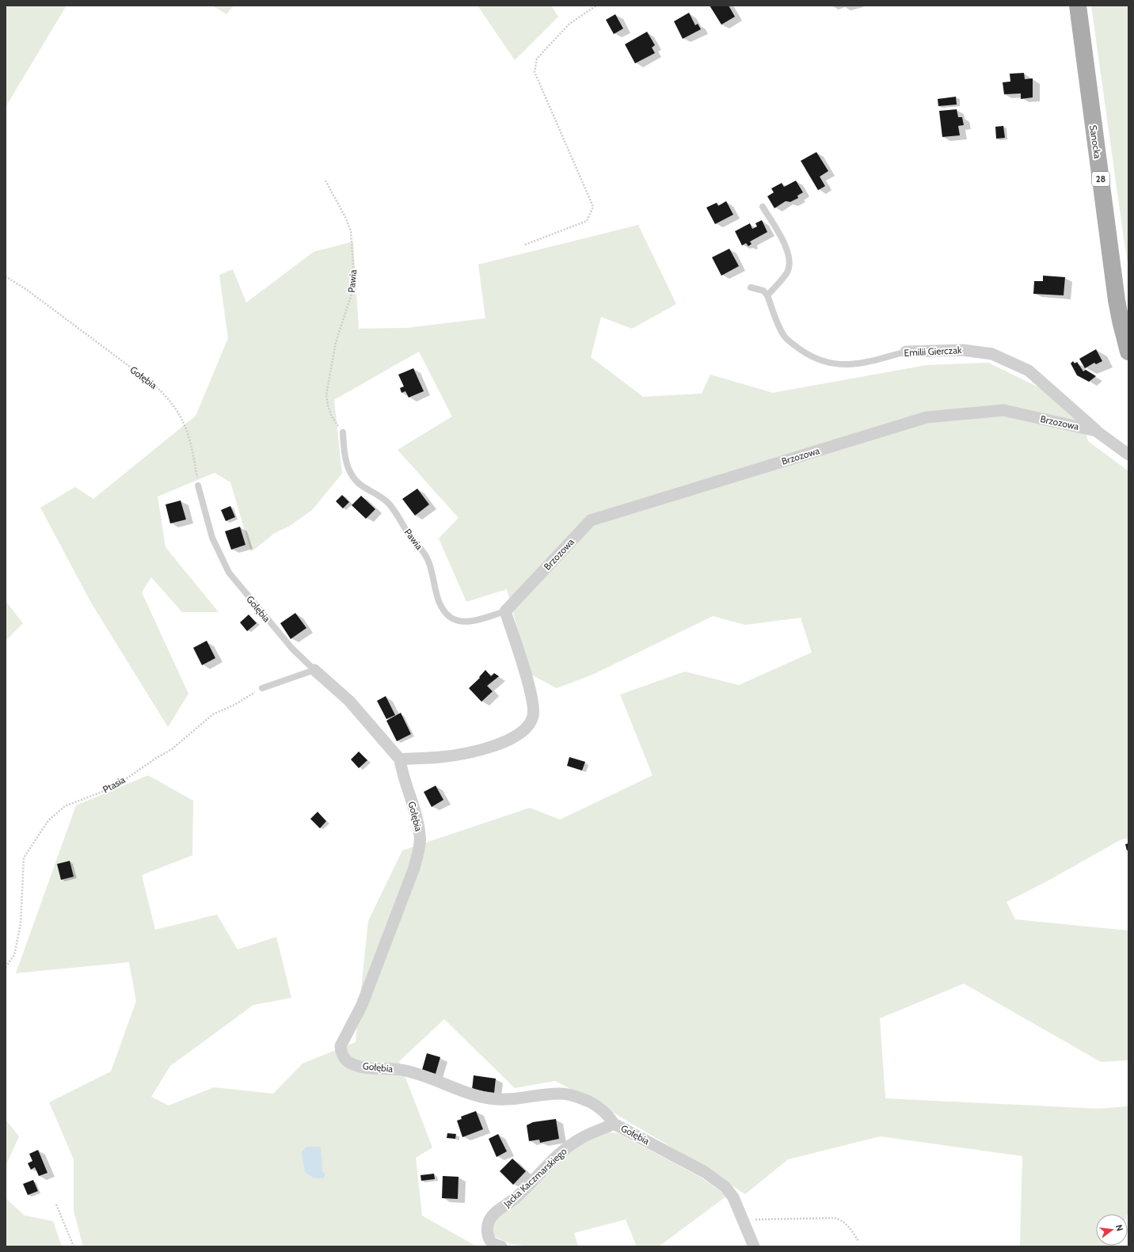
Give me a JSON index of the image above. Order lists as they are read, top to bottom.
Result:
{
  "streets": {
    "main road": ["Sanocka", "28"],
    "street": [
      "Emilii Gierczak",
      "Gołębia",
      "Brzozowa",
      "Jacka Kaczmarskiego"
    ],
    "lane": ["Pawia"],
    "path": ["Ptasia"]
  },
  "crossings": [
    ["Pawia", "Brzozowa"],
    ["Emilii Gierczak", "Brzozowa"],
    ["Gołębia", "Jacka Kaczmarskiego"]
  ],
  "north": "right"
}
